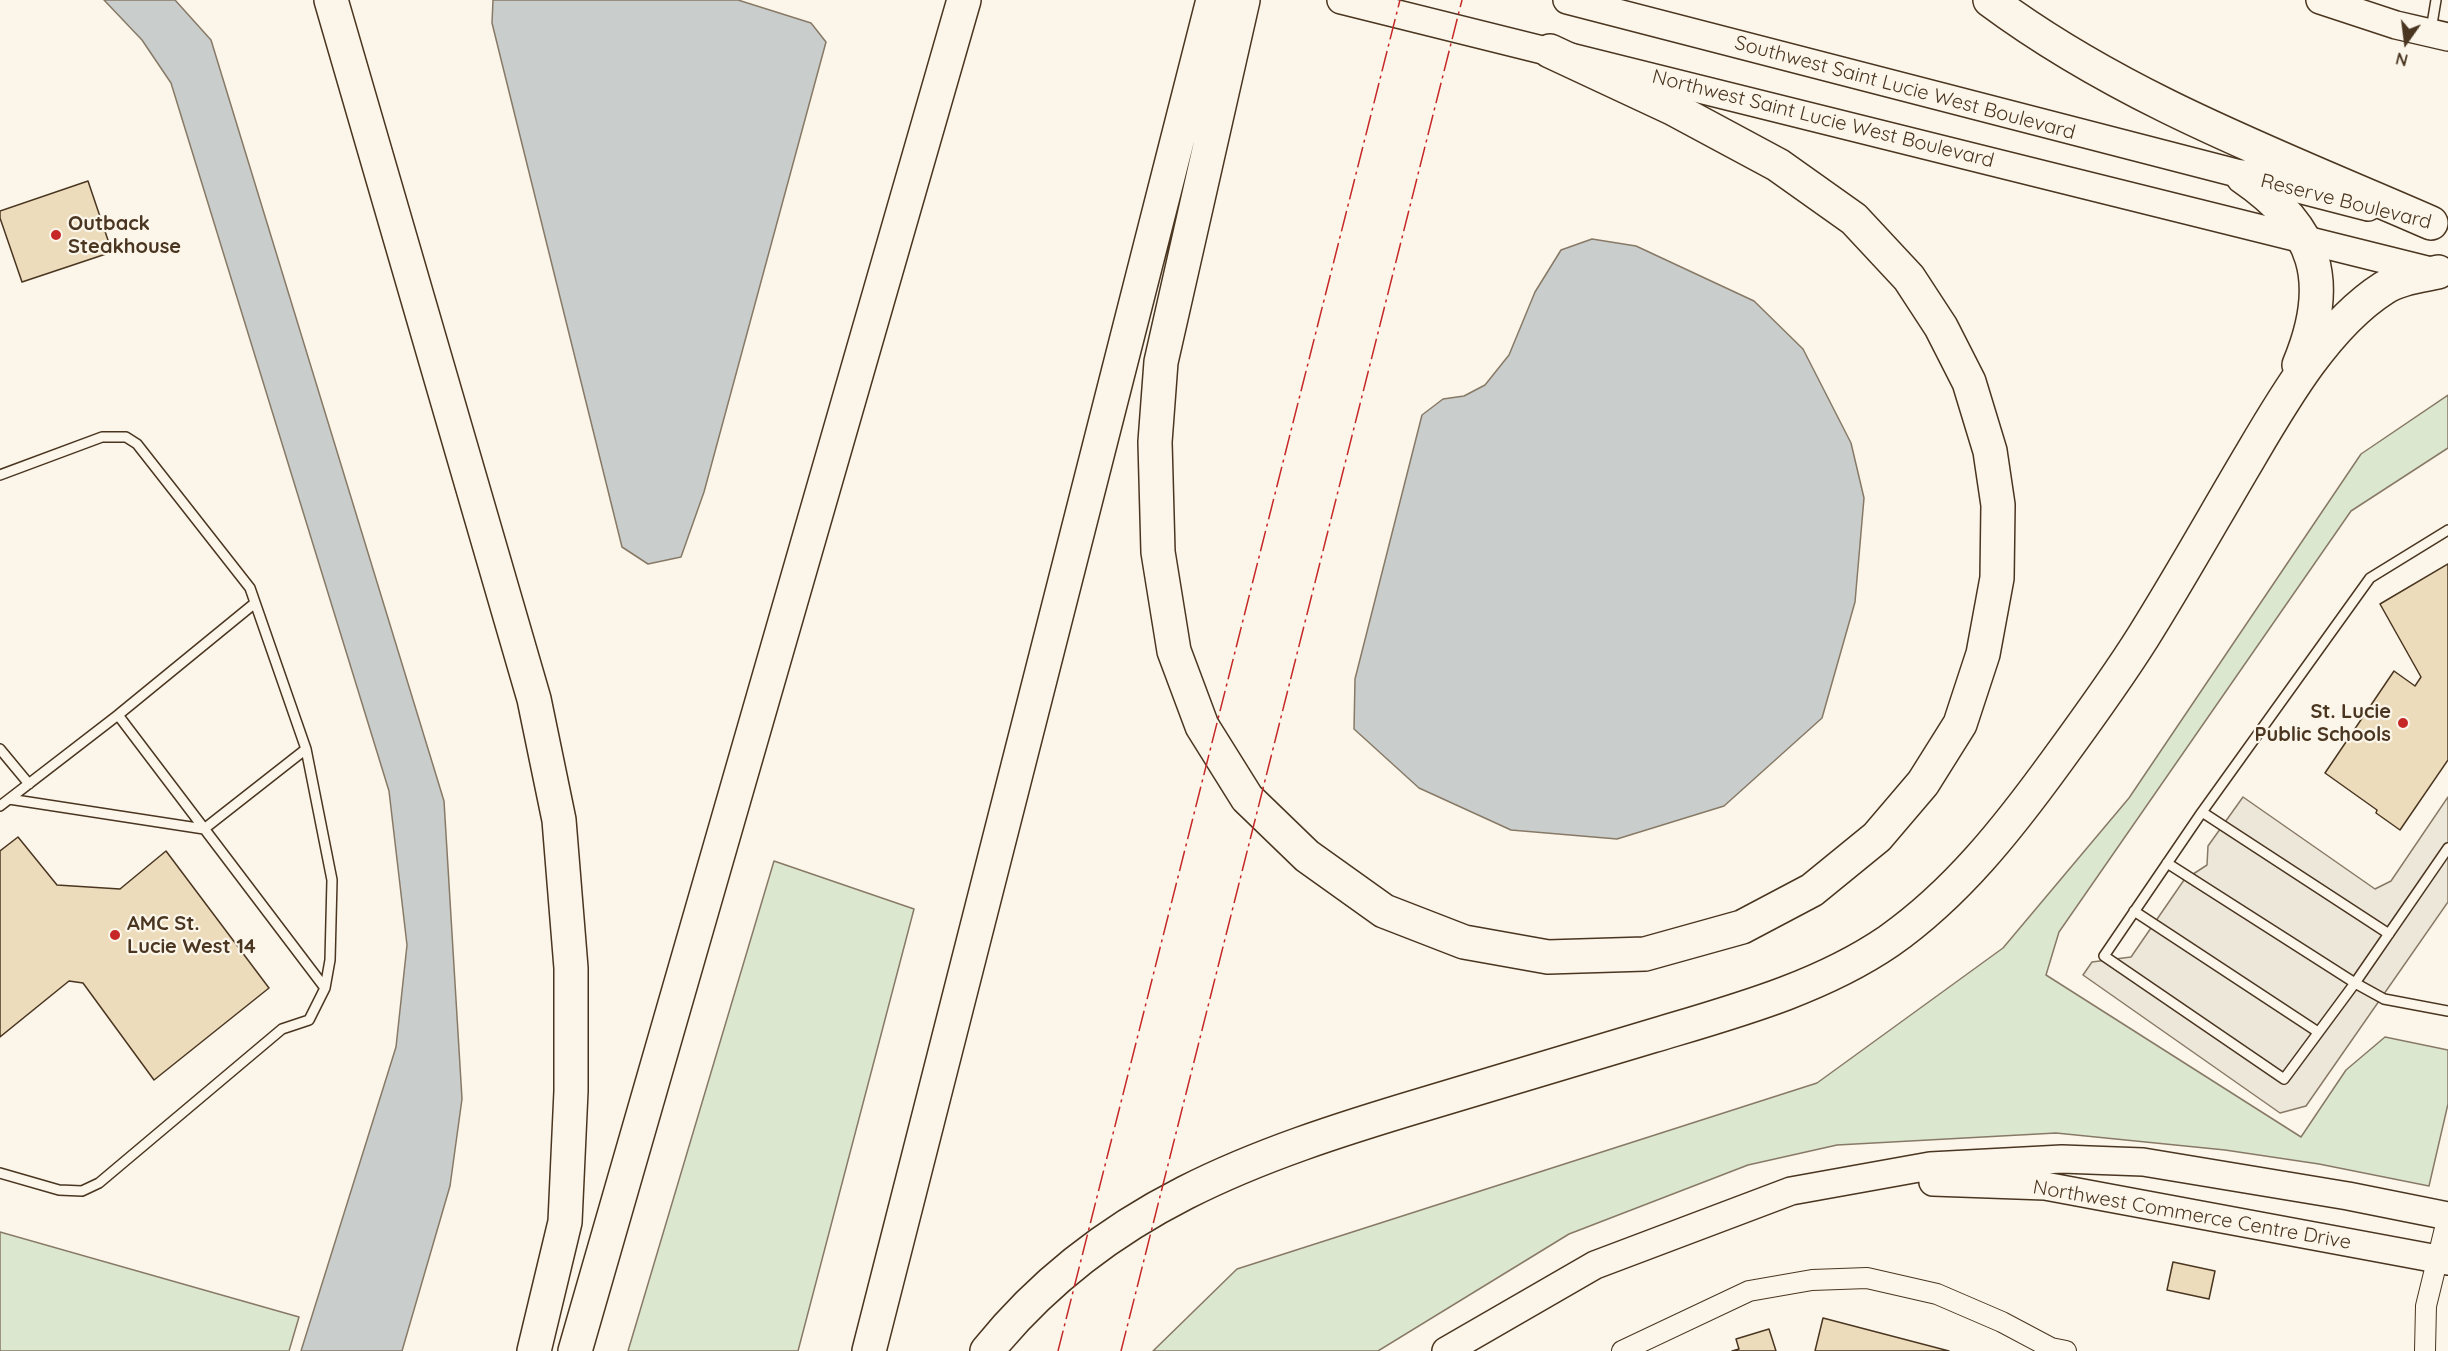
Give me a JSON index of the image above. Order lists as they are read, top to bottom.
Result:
{
  "streets": {
    "street": [
      "Southwest Saint Lucie West Boulevard",
      "Northwest Saint Lucie West Boulevard",
      "Reserve Boulevard",
      "Northwest Commerce Centre Drive"
    ]
  },
  "crossings": [
    ["Southwest Saint Lucie West Boulevard", "Reserve Boulevard"]
  ],
  "places": ["Outback Steakhouse", "St. Lucie Public Schools", "AMC St. Lucie West 14"],
  "north": "bottom"
}
